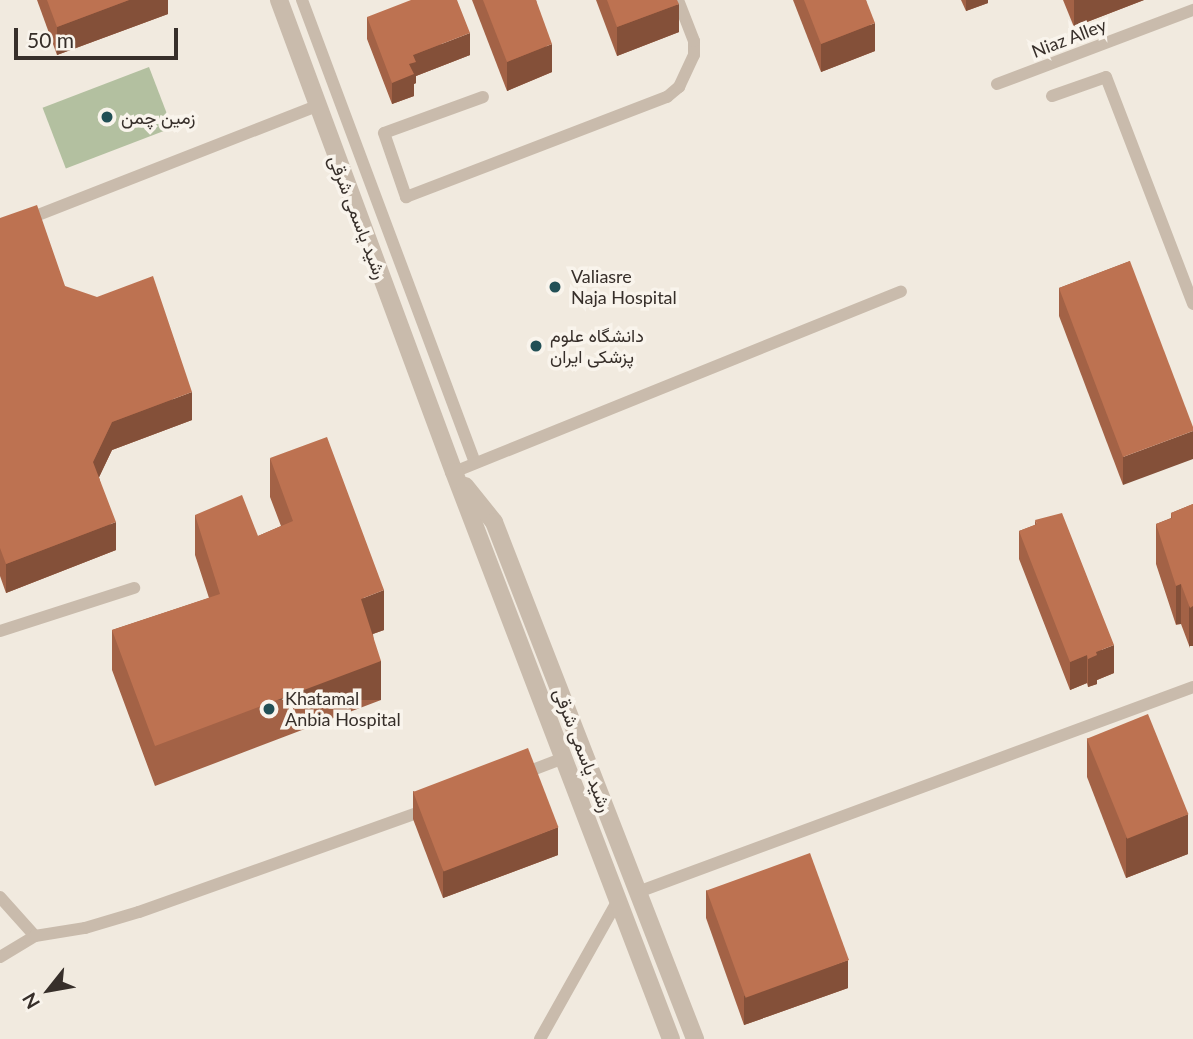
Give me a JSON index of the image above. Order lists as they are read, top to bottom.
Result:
{
  "streets": {
    "street": ["رشید یاسمی شرقی"],
    "lane": ["Niaz Alley"]
  },
  "places": [
    "زمین چمن",
    "Valiasre Naja Hospital",
    "دانشگاه علوم پزشکی ایران",
    "Khatamal Anbia Hospital"
  ],
  "scale_bar": "50 m",
  "north": "bottom left"
}
